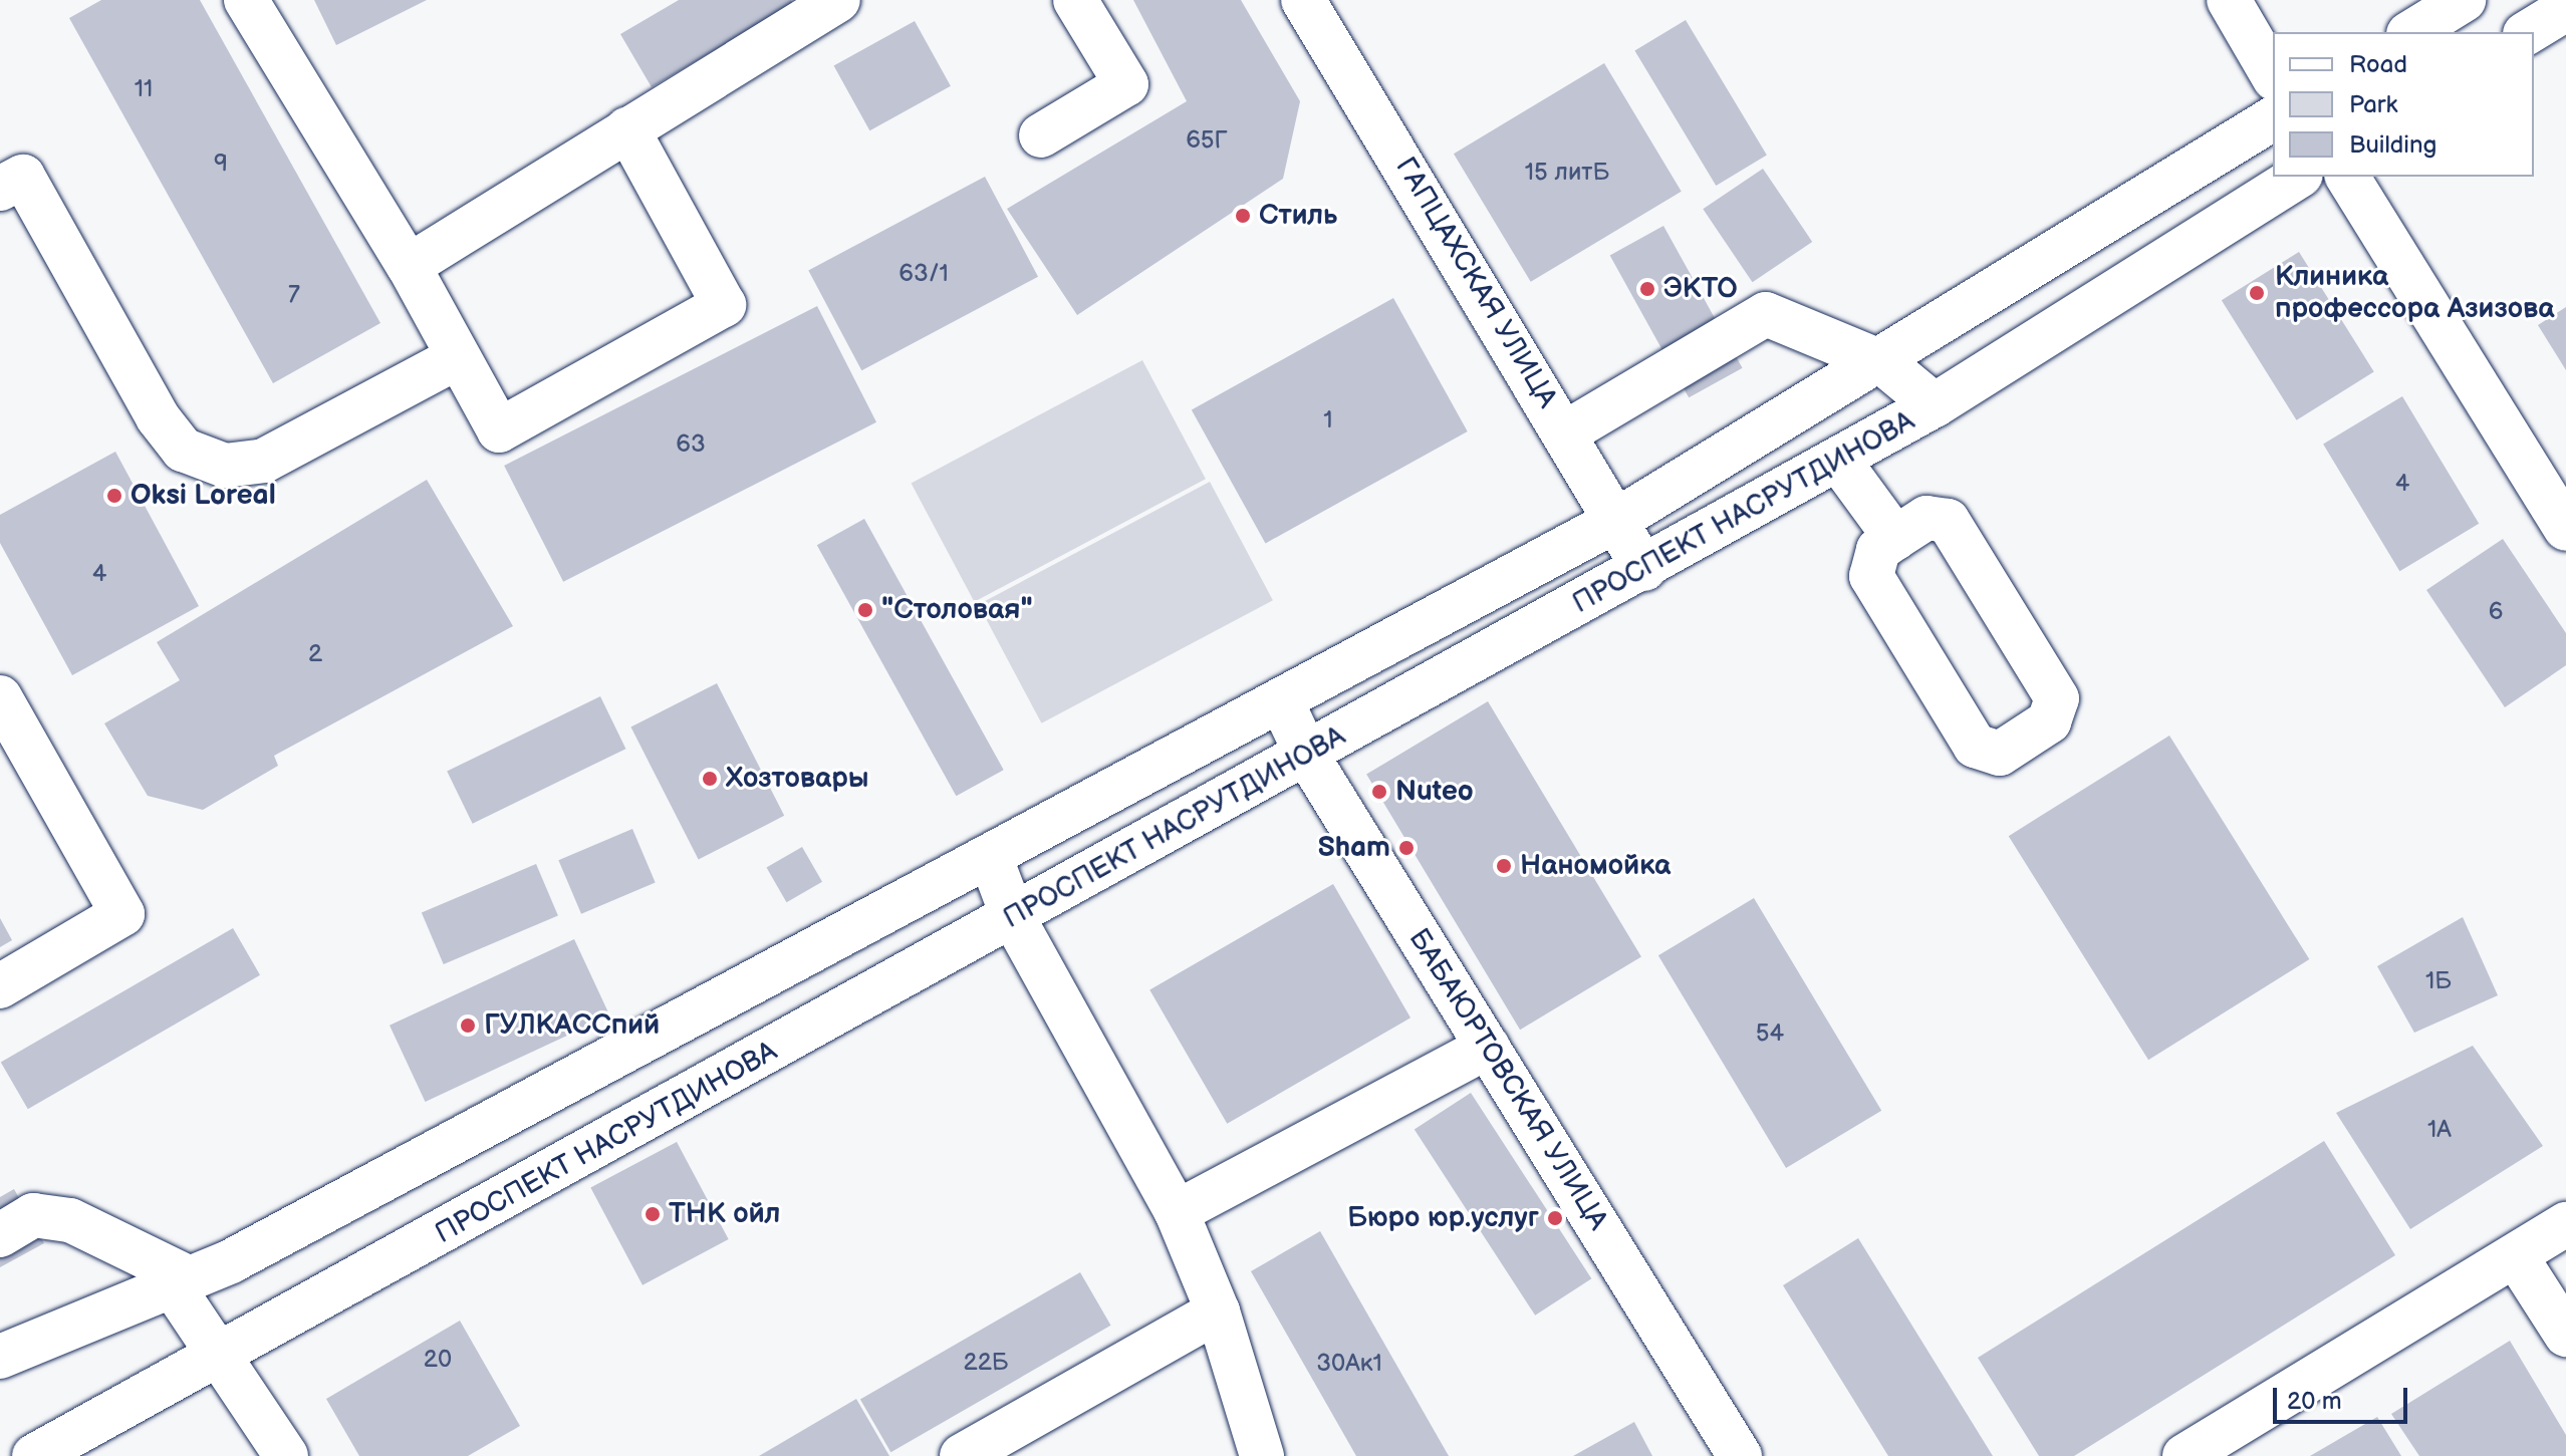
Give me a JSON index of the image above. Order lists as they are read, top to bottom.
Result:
{
  "streets": {
    "main road": ["ГАПЦАХСКАЯ УЛИЦА", "ПРОСПЕКТ НАСРУТДИНОВА", "БАБАЮРТОВСКАЯ УЛИЦА"]
  },
  "crossings": [
    ["ГАПЦАХСКАЯ УЛИЦА", "ПРОСПЕКТ НАСРУТДИНОВА"],
    ["ПРОСПЕКТ НАСРУТДИНОВА", "БАБАЮРТОВСКАЯ УЛИЦА"]
  ],
  "places": [
    "Стиль",
    "ЭКТО",
    "Клиника профессора Азизова",
    "Oksi Loreal",
    "\"Столовая\"",
    "Хозтовары",
    "Nuteo",
    "Sham",
    "Наномойка",
    "ГУЛКАССпий",
    "ТНК ойл",
    "Бюро юр.услуг"
  ],
  "house_numbers": [
    "11",
    "65Г",
    "9",
    "15 литБ",
    "63/1",
    "7",
    "1",
    "63",
    "4",
    "4",
    "6",
    "2",
    "1Б",
    "54",
    "1А",
    "20",
    "22Б",
    "30Ак1"
  ],
  "legend": ["Road", "Park", "Building"],
  "scale_bar": "20 m"
}
